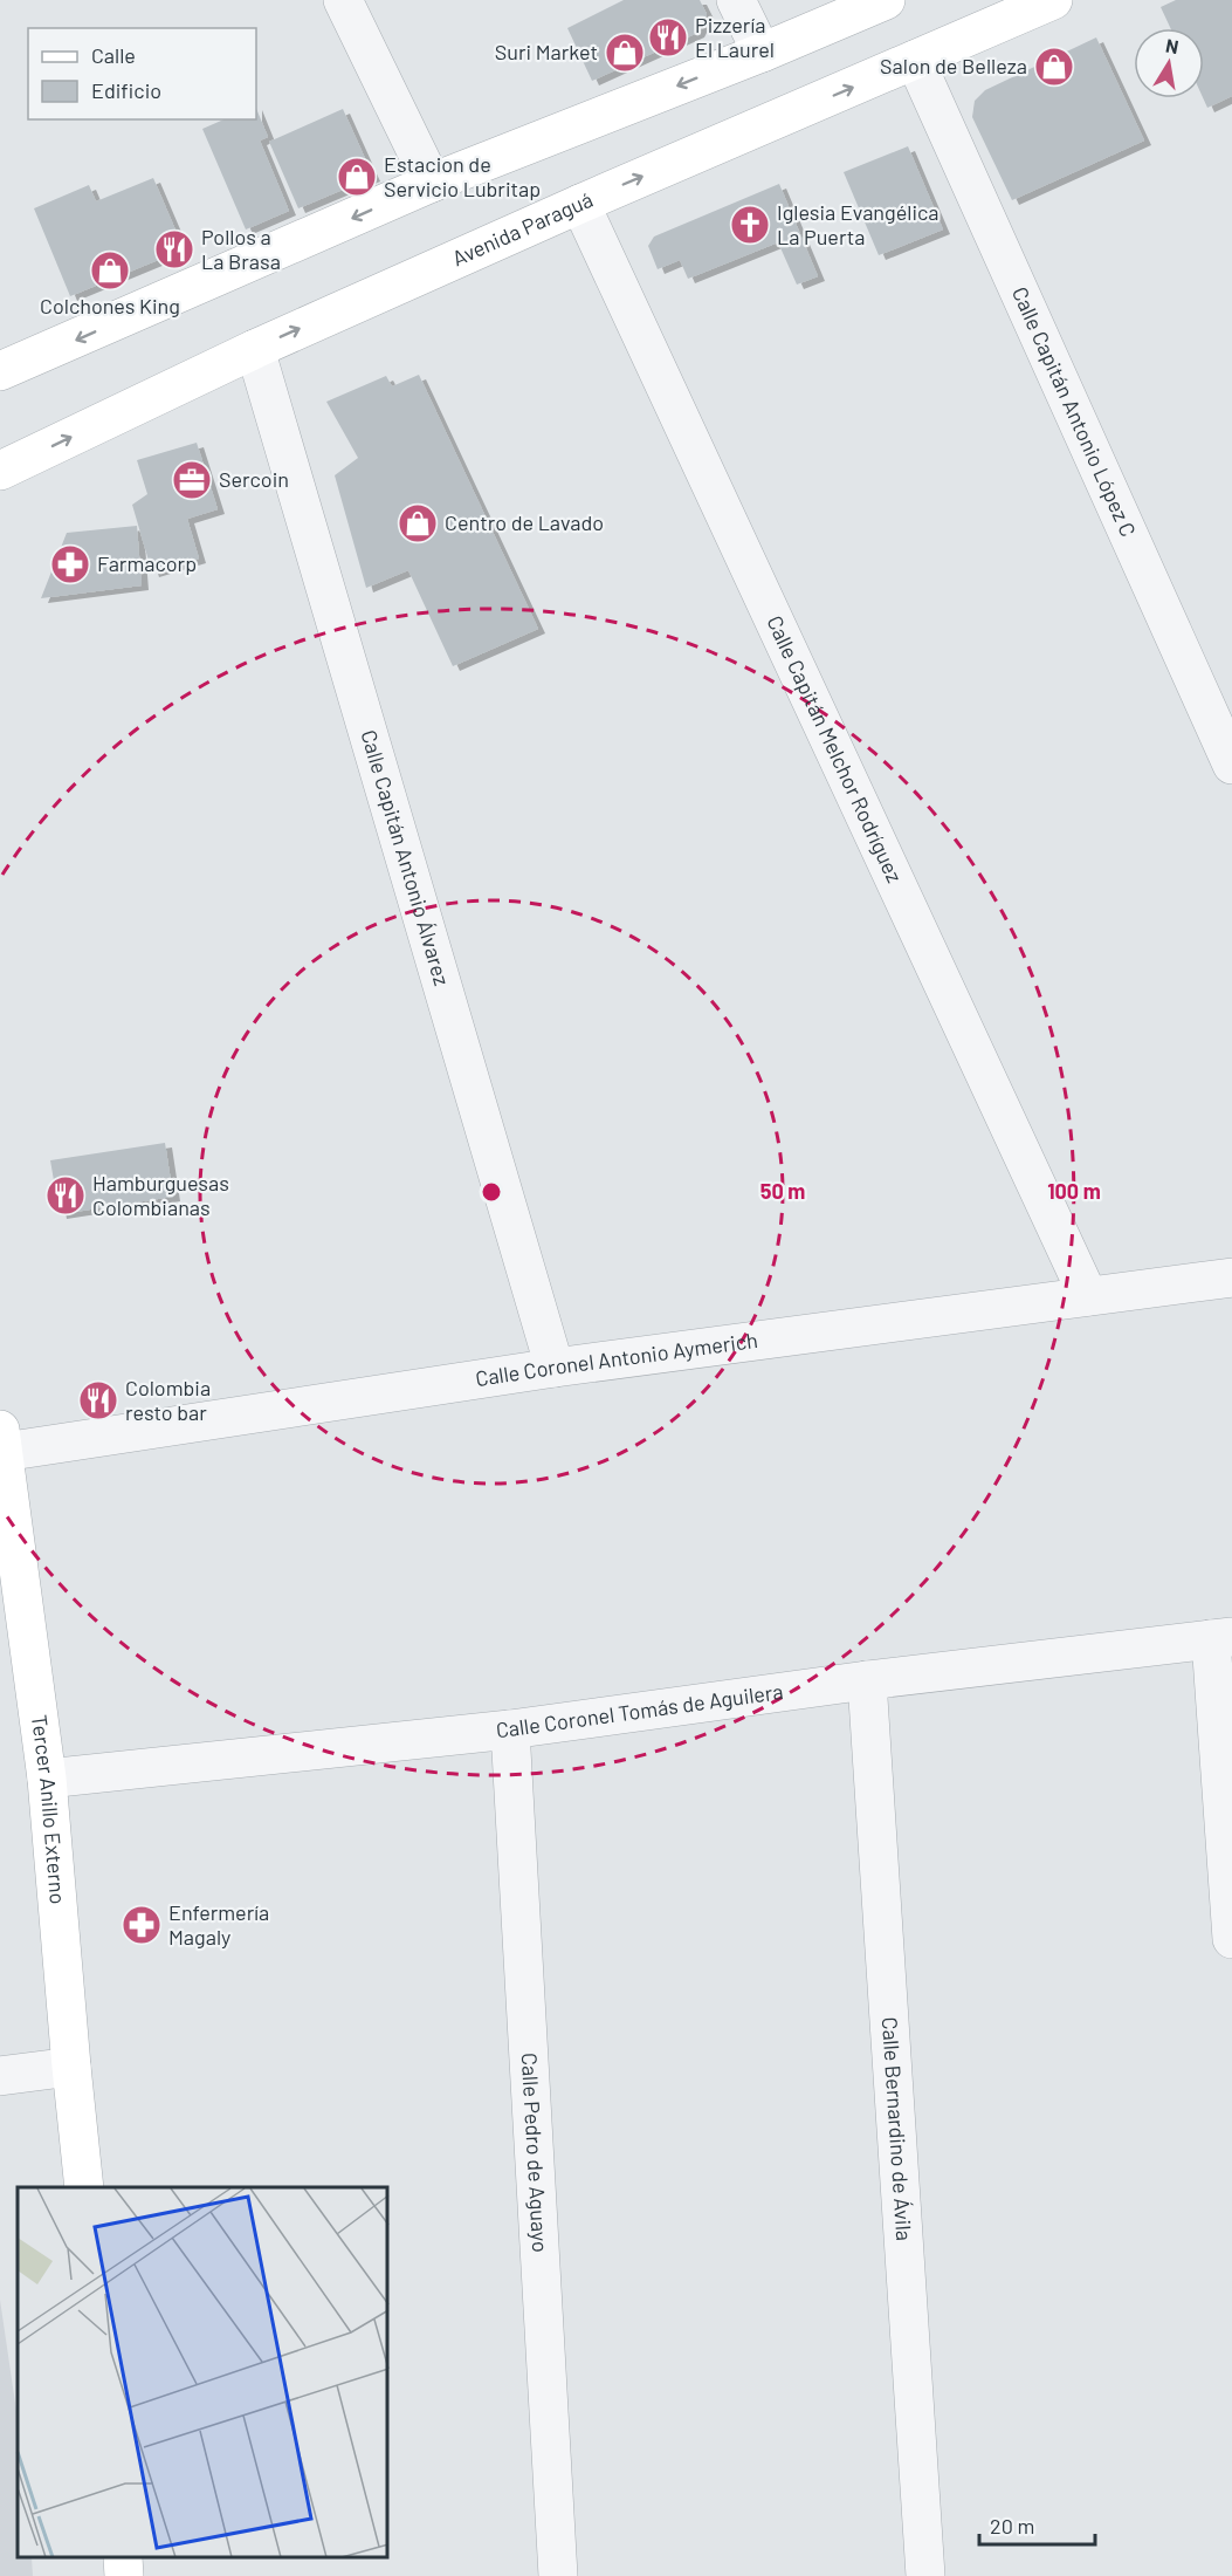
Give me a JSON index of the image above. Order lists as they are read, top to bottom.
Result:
{
  "streets": {
    "main road": ["Avenida Paraguá", "Tercer Anillo Externo"],
    "street": [
      "Calle Capitán Antonio López C",
      "Calle Capitán Melchor Rodríguez",
      "Calle Capitán Antonio Álvarez",
      "Calle Coronel Antonio Aymerich",
      "Calle Coronel Tomás de Aguilera",
      "Calle Bernardino de Ávila",
      "Calle Pedro de Aguayo"
    ]
  },
  "crossings": [
    ["Avenida Paraguá", "Calle Capitán Antonio López C"],
    ["Avenida Paraguá", "Calle Capitán Melchor Rodríguez"],
    ["Avenida Paraguá", "Calle Capitán Antonio Álvarez"],
    ["Calle Capitán Melchor Rodríguez", "Calle Coronel Antonio Aymerich"],
    ["Calle Capitán Antonio Álvarez", "Calle Coronel Antonio Aymerich"],
    ["Calle Coronel Antonio Aymerich", "Tercer Anillo Externo"],
    ["Calle Coronel Tomás de Aguilera", "Tercer Anillo Externo"],
    ["Calle Coronel Tomás de Aguilera", "Calle Bernardino de Ávila"],
    ["Calle Coronel Tomás de Aguilera", "Calle Pedro de Aguayo"]
  ],
  "places": {
    "restaurant": [
      "Pizzería El Laurel",
      "Pollos a La Brasa",
      "Hamburguesas Colombianas",
      "Colombia resto bar"
    ],
    "shop": [
      "Suri Market",
      "Salon de Belleza",
      "Estacion de Servicio Lubritap",
      "Colchones King",
      "Centro de Lavado"
    ],
    "church": ["Iglesia Evangélica La Puerta"],
    "office": ["Sercoin"],
    "pharmacy": ["Farmacorp", "Enfermería Magaly"]
  },
  "legend": ["Calle", "Edificio"],
  "scale_bar": "20 m",
  "north": "top",
  "rings": ["50 m", "100 m"]
}
